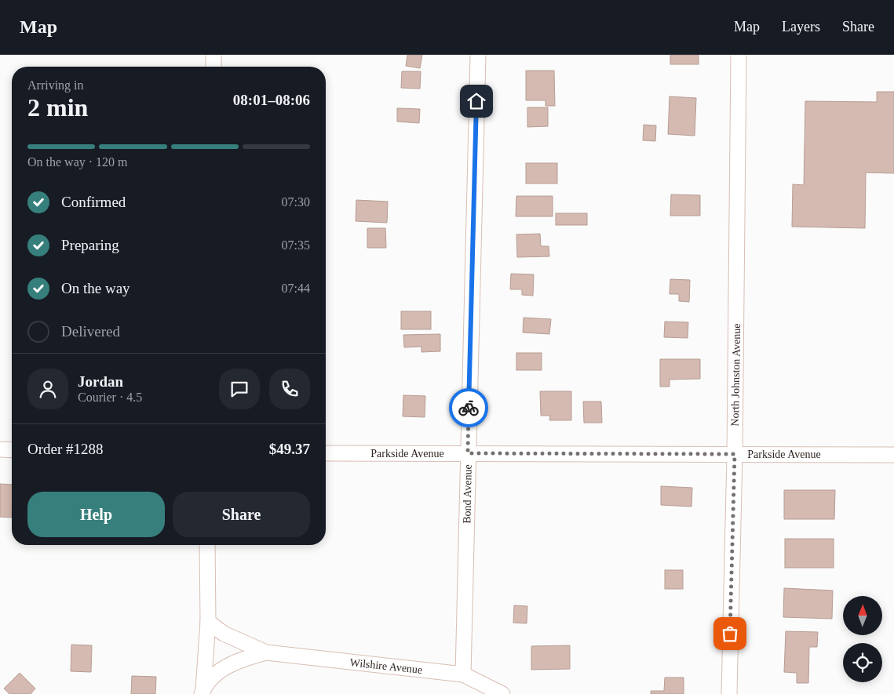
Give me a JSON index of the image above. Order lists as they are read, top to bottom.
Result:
{
  "streets": {
    "street": [
      "North Johnston Avenue",
      "Parkside Avenue",
      "Bond Avenue",
      "Wilshire Avenue"
    ]
  },
  "crossings": [
    ["North Johnston Avenue", "Parkside Avenue"],
    ["Parkside Avenue", "Bond Avenue"],
    ["Bond Avenue", "Wilshire Avenue"]
  ],
  "north": "top",
  "page": {
    "header": "Map",
    "nav": ["Map", "Layers", "Share"],
    "heading": ["2 min", "Arriving in", "08:01–08:06"],
    "panel": [
      "Jordan",
      "Courier · 4.5",
      "Order #1288",
      "$49.37"
    ],
    "bar": "On the way · 120 m",
    "list": [
      ["Confirmed", "07:30"],
      ["Preparing", "07:35"],
      ["On the way", "07:44"],
      "Delivered"
    ],
    "buttons": ["Help", "Share"]
  }
}
